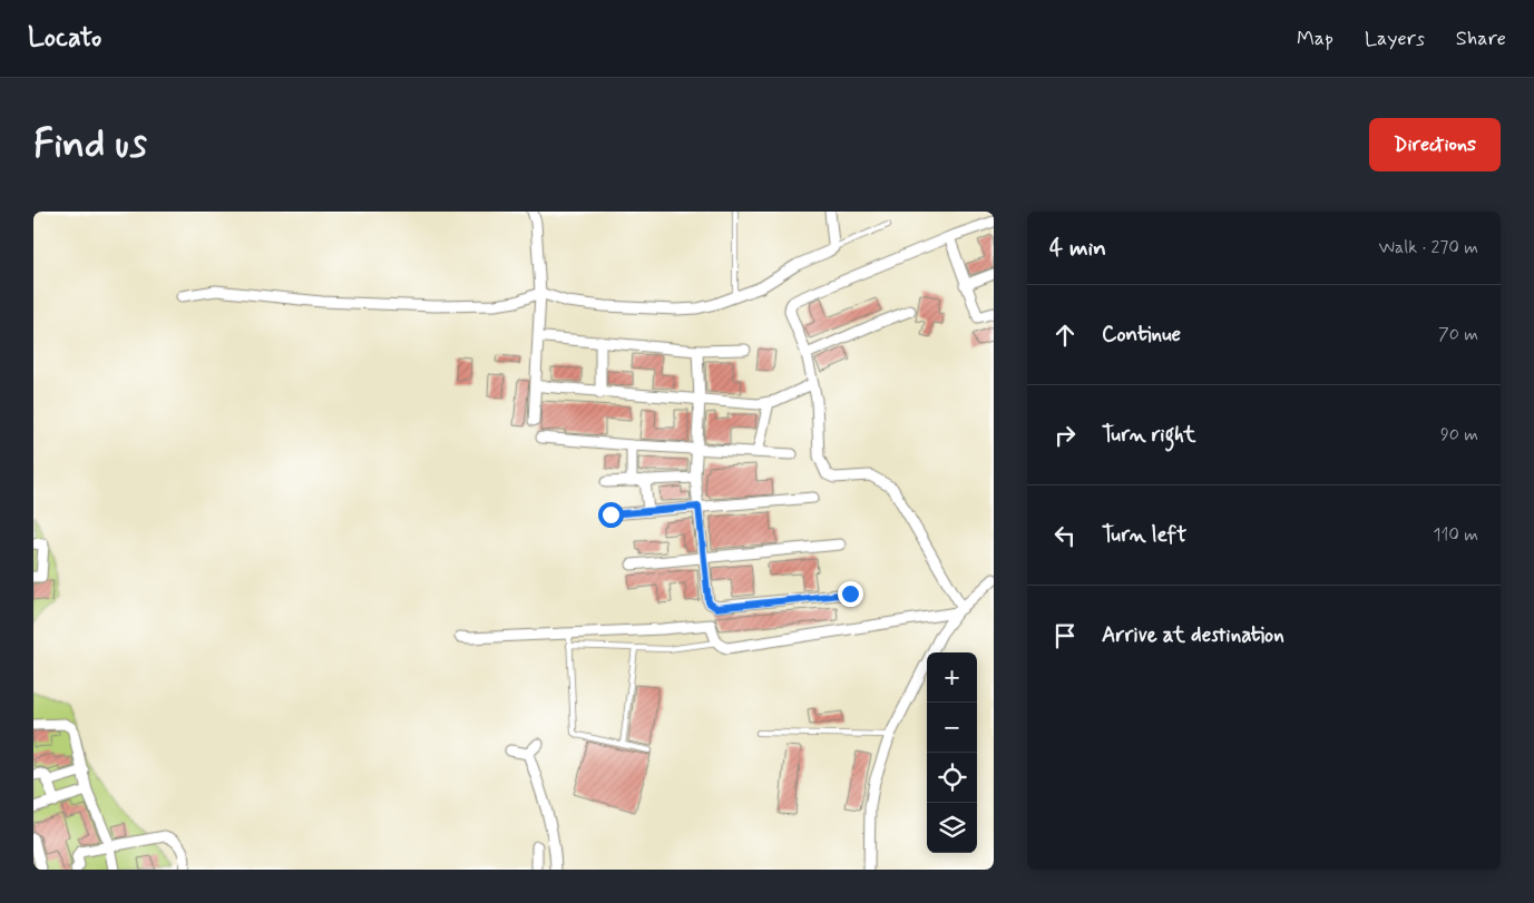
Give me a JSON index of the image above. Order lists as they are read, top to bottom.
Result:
{
  "page": {
    "header": "Locato",
    "nav": ["Map", "Layers", "Share"],
    "buttons": "Directions",
    "title": "Find us",
    "heading": ["4 min", "Walk · 270 m"],
    "list": [
      ["Continue", "70 m"],
      ["Turn right", "90 m"],
      ["Turn left", "110 m"],
      "Arrive at destination"
    ],
    "map_buttons": ["+", "−"]
  }
}
